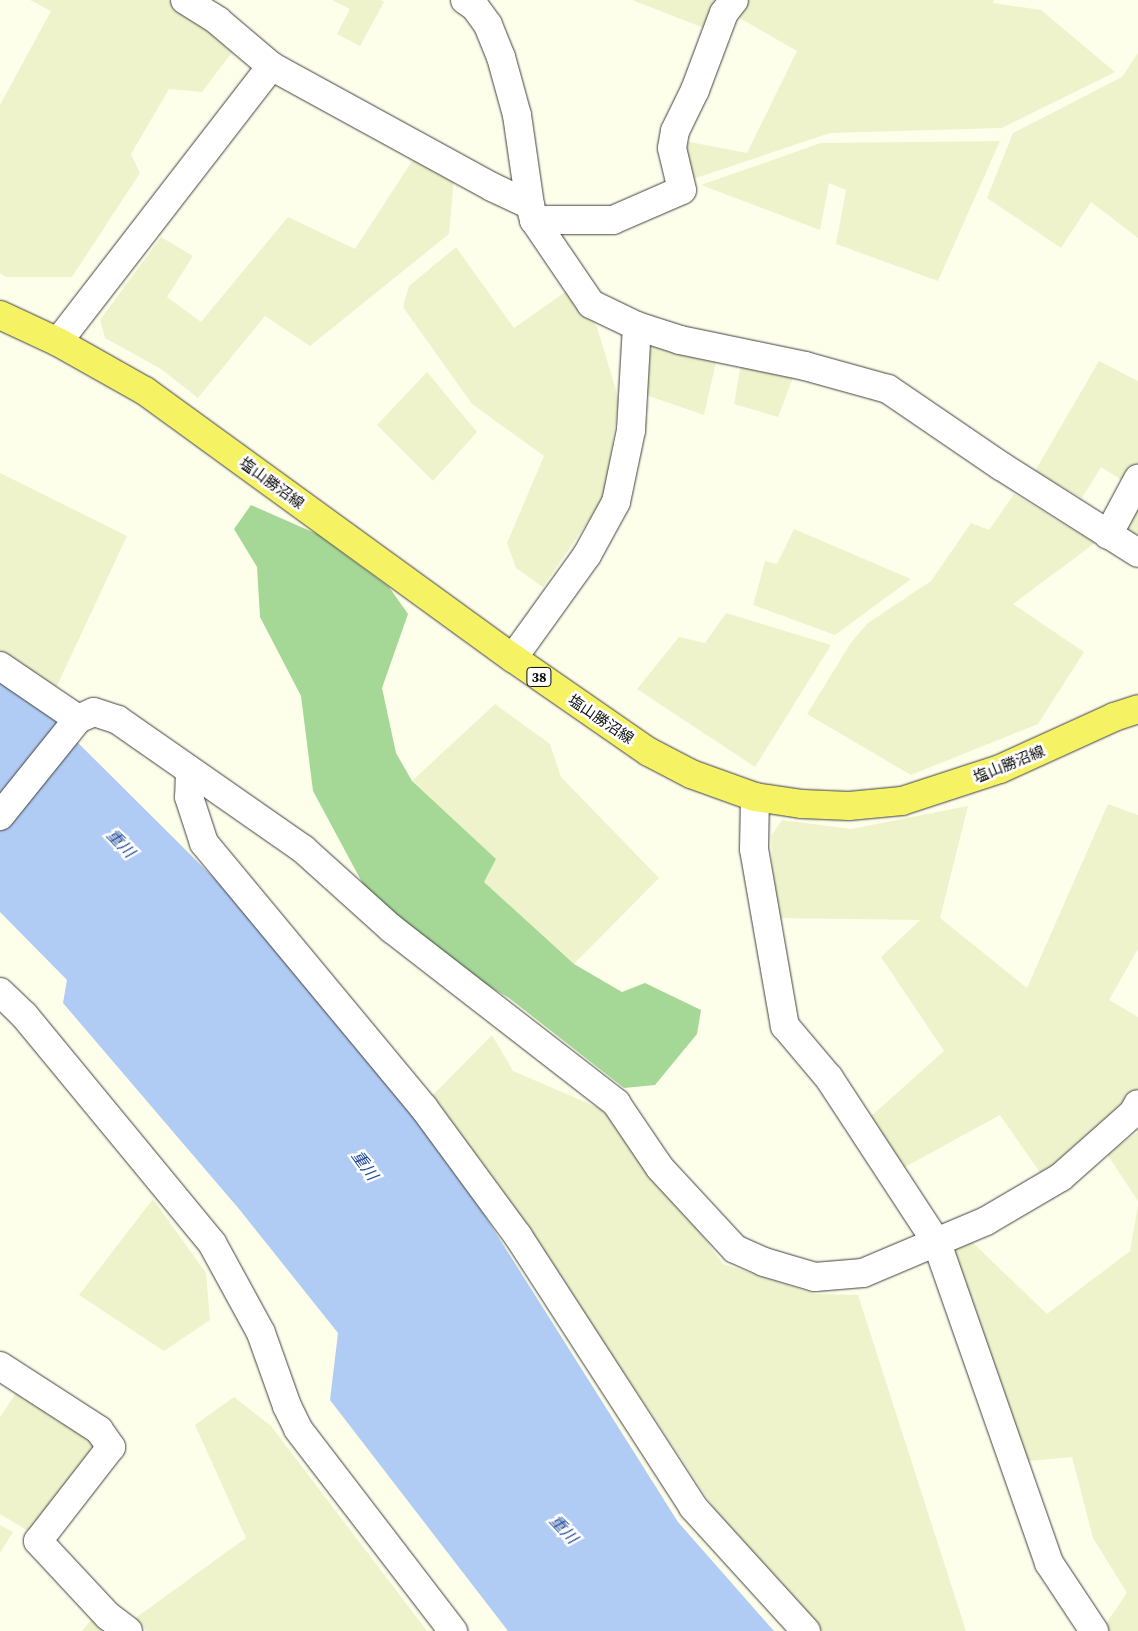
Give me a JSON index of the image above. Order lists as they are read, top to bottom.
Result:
{
  "streets": {
    "main road": ["塩山勝沼線", "38"]
  },
  "water": ["重川"]
}
